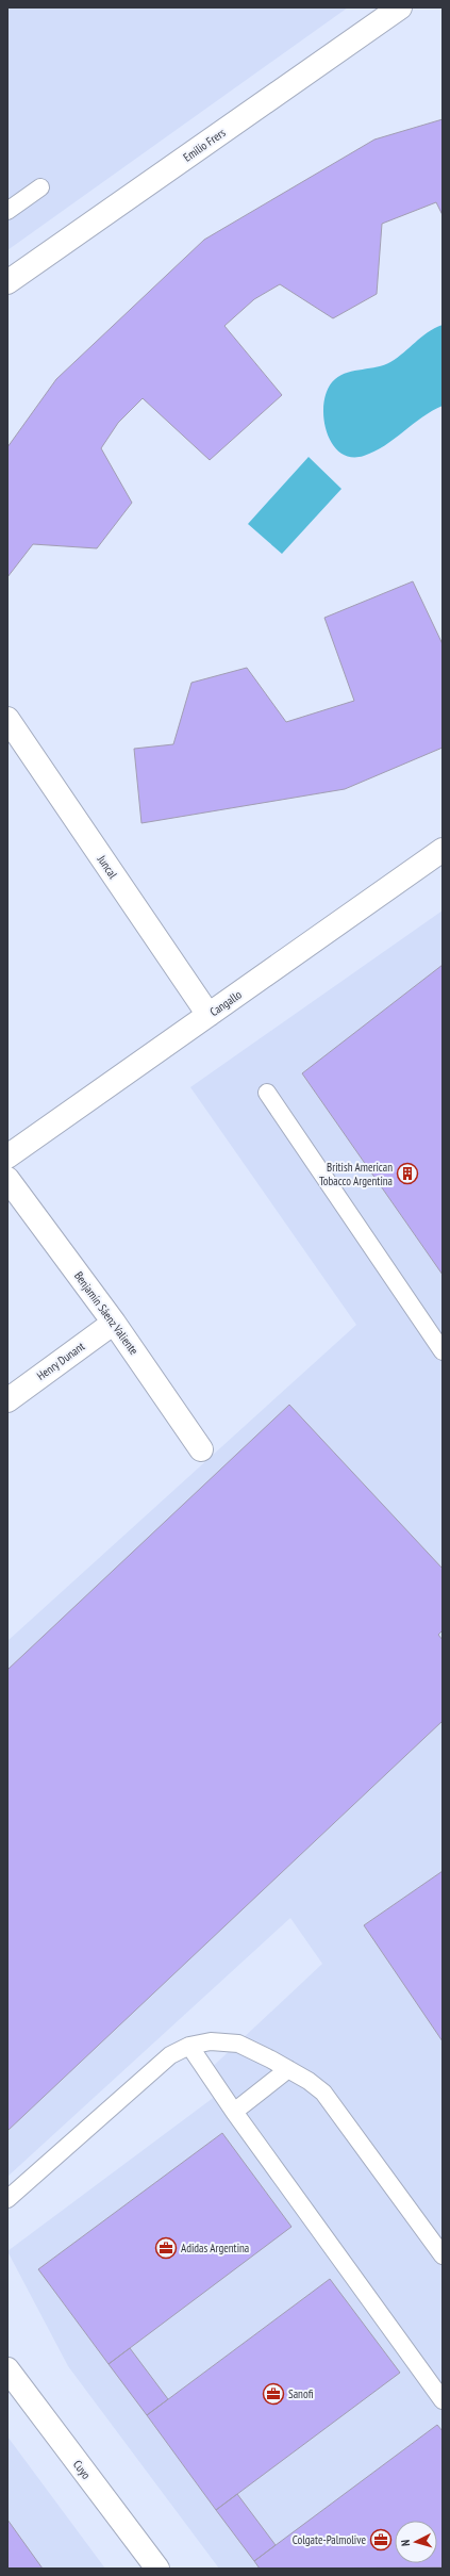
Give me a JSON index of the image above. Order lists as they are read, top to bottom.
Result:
{
  "streets": {
    "street": [
      "Emilio Frers",
      "Juncal",
      "Cangallo",
      "Benjamín Sáenz Valiente",
      "Henry Dunant",
      "Cuyo"
    ]
  },
  "crossings": [
    ["Juncal", "Cangallo"],
    ["Benjamín Sáenz Valiente", "Henry Dunant"]
  ],
  "places": {
    "building": ["British American Tobacco Argentina"],
    "office": ["Adidas Argentina", "Sanofi", "Colgate-Palmolive"]
  },
  "north": "left"
}
